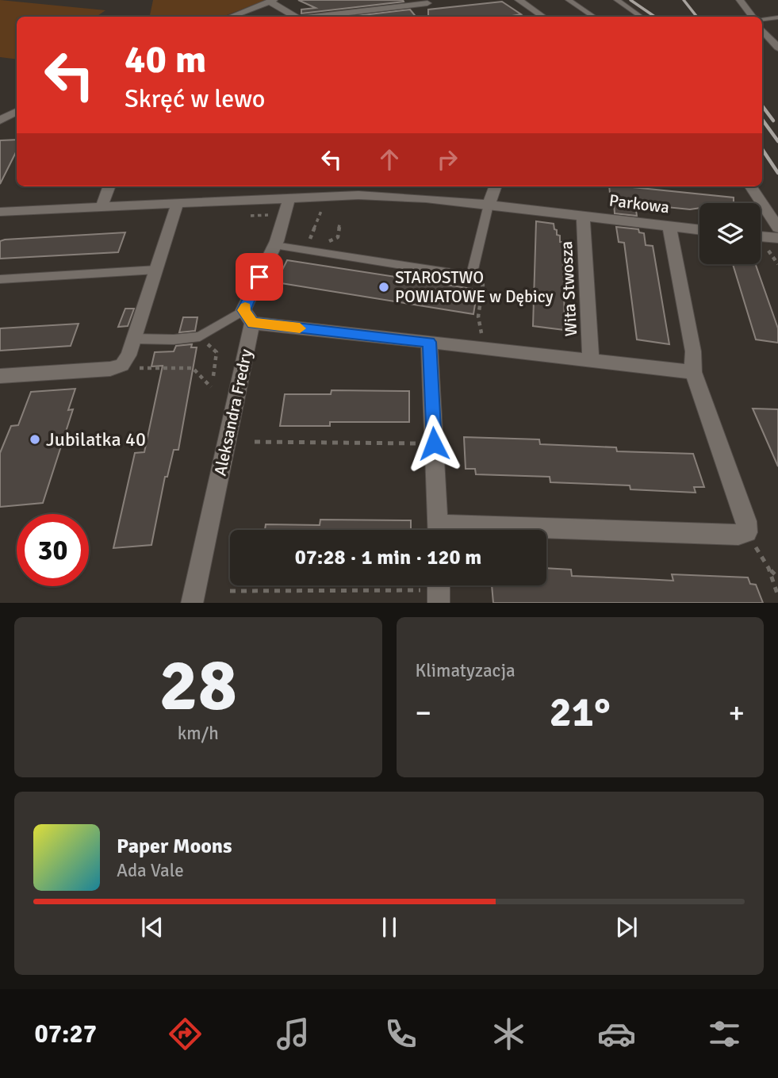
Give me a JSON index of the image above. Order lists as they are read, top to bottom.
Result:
{
  "streets": {
    "street": ["Parkowa", "Wita Stwosza", "Aleksandra Fredry"]
  },
  "crossings": [
    ["Parkowa", "Wita Stwosza"],
    ["Parkowa", "Aleksandra Fredry"]
  ],
  "places": ["STAROSTWO POWIATOWE w Dębicy", "Jubilatka 40"],
  "page": {
    "turn": ["40 m", "Skręć w lewo"],
    "limit": "30",
    "trip": "07:28 · 1 min · 120 m",
    "tile": [
      ["28", "km/h"],
      "Klimatyzacja"
    ],
    "heat": ["−", "21°", "+"],
    "song": ["Paper Moons", "Ada Vale"],
    "tabs": "07:27"
  }
}
